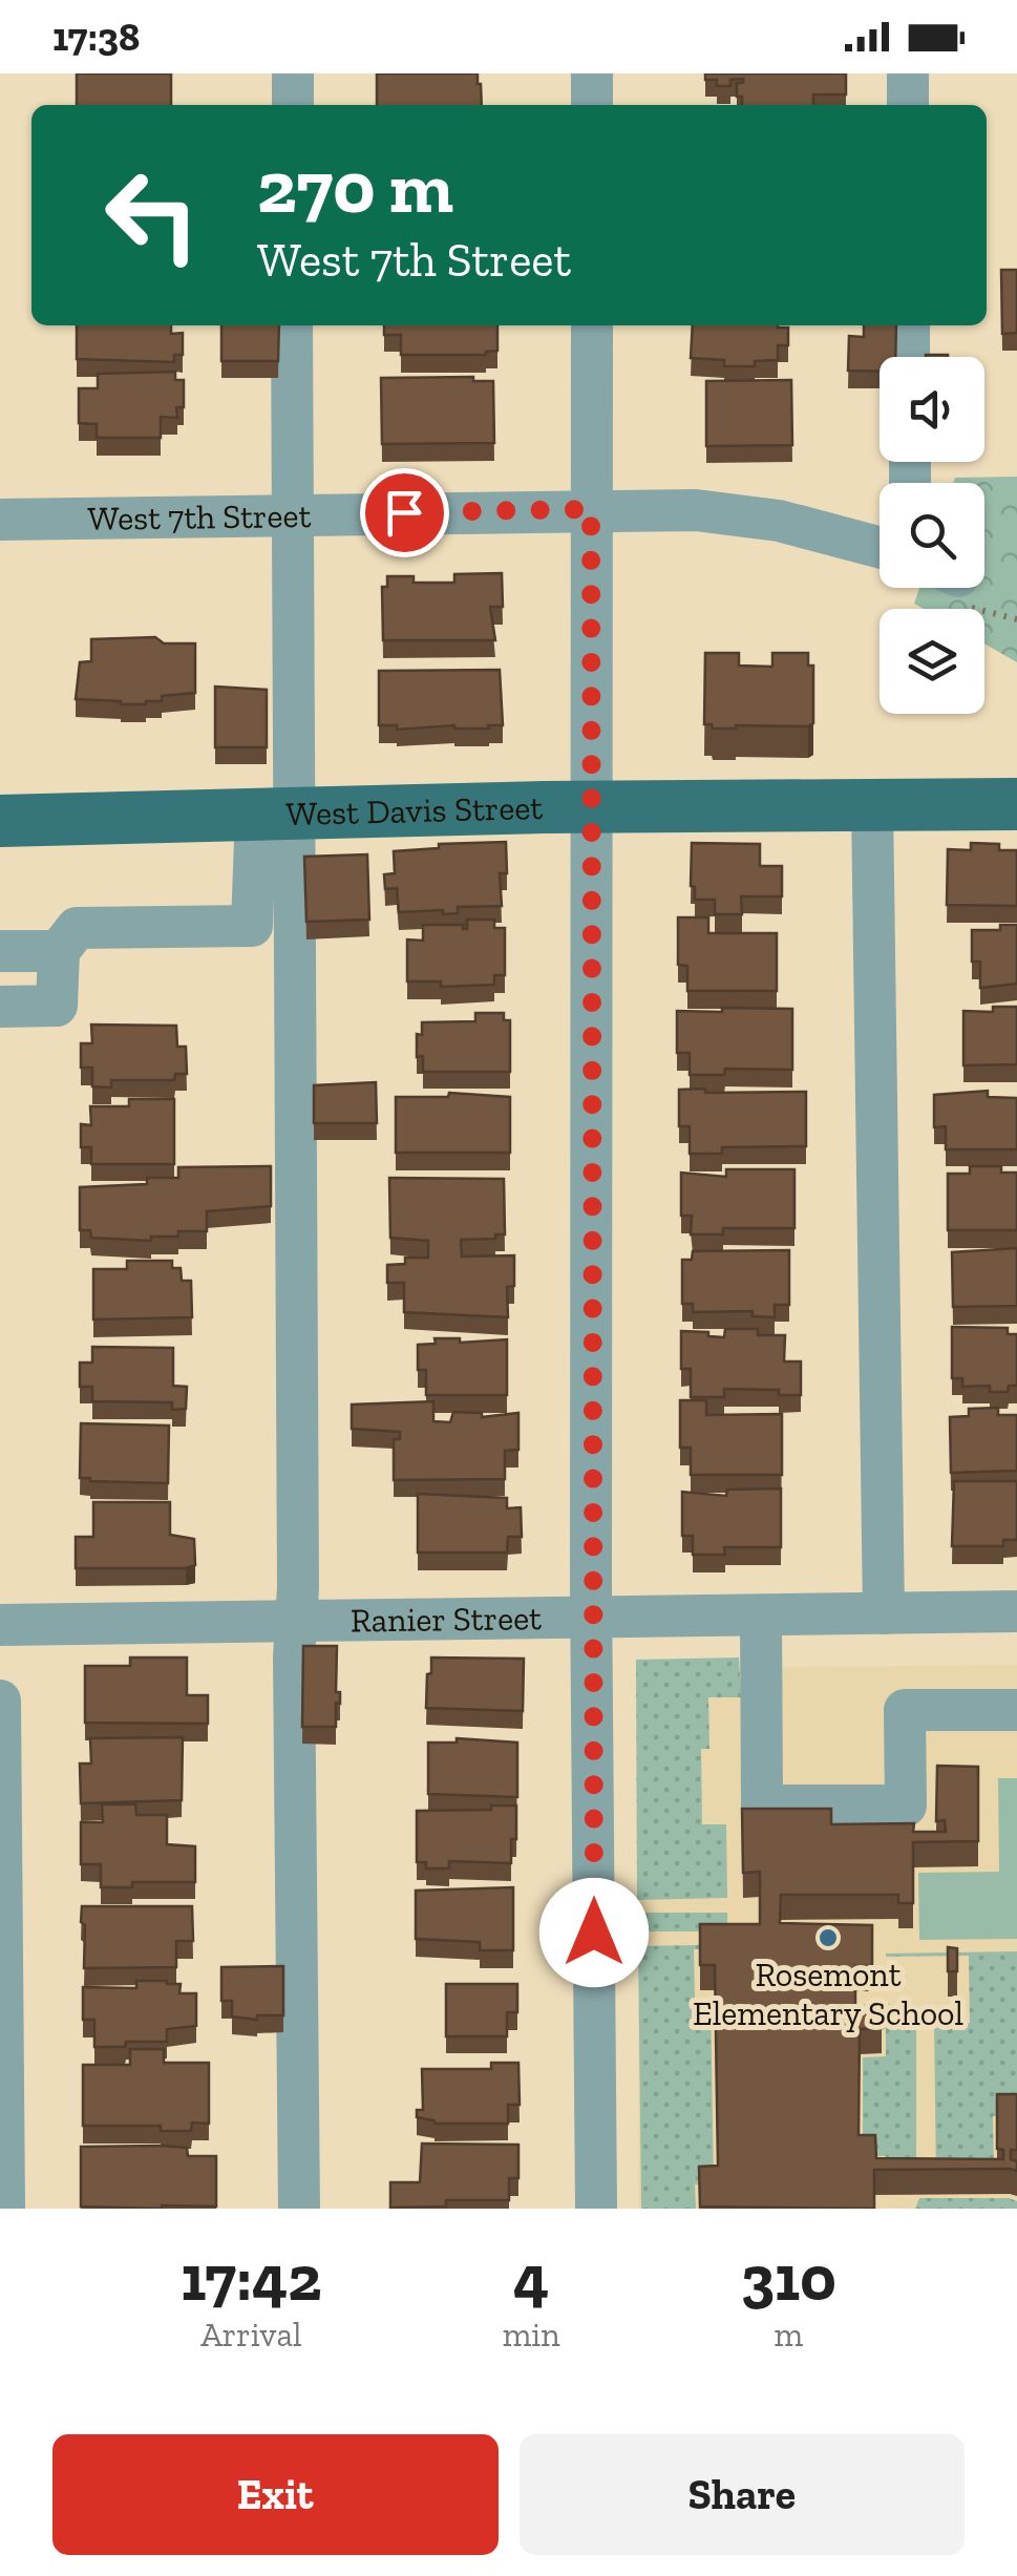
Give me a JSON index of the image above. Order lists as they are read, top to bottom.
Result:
{
  "streets": {
    "main road": ["West Davis Street"],
    "street": ["West 7th Street", "Ranier Street"]
  },
  "places": ["Rosemont Elementary School"],
  "page": {
    "status": "17:38",
    "turn": ["270 m", "West 7th Street"],
    "eta": [
      "17:42",
      "Arrival",
      "4",
      "min",
      "310",
      "m"
    ],
    "buttons": ["Exit", "Share"]
  }
}
